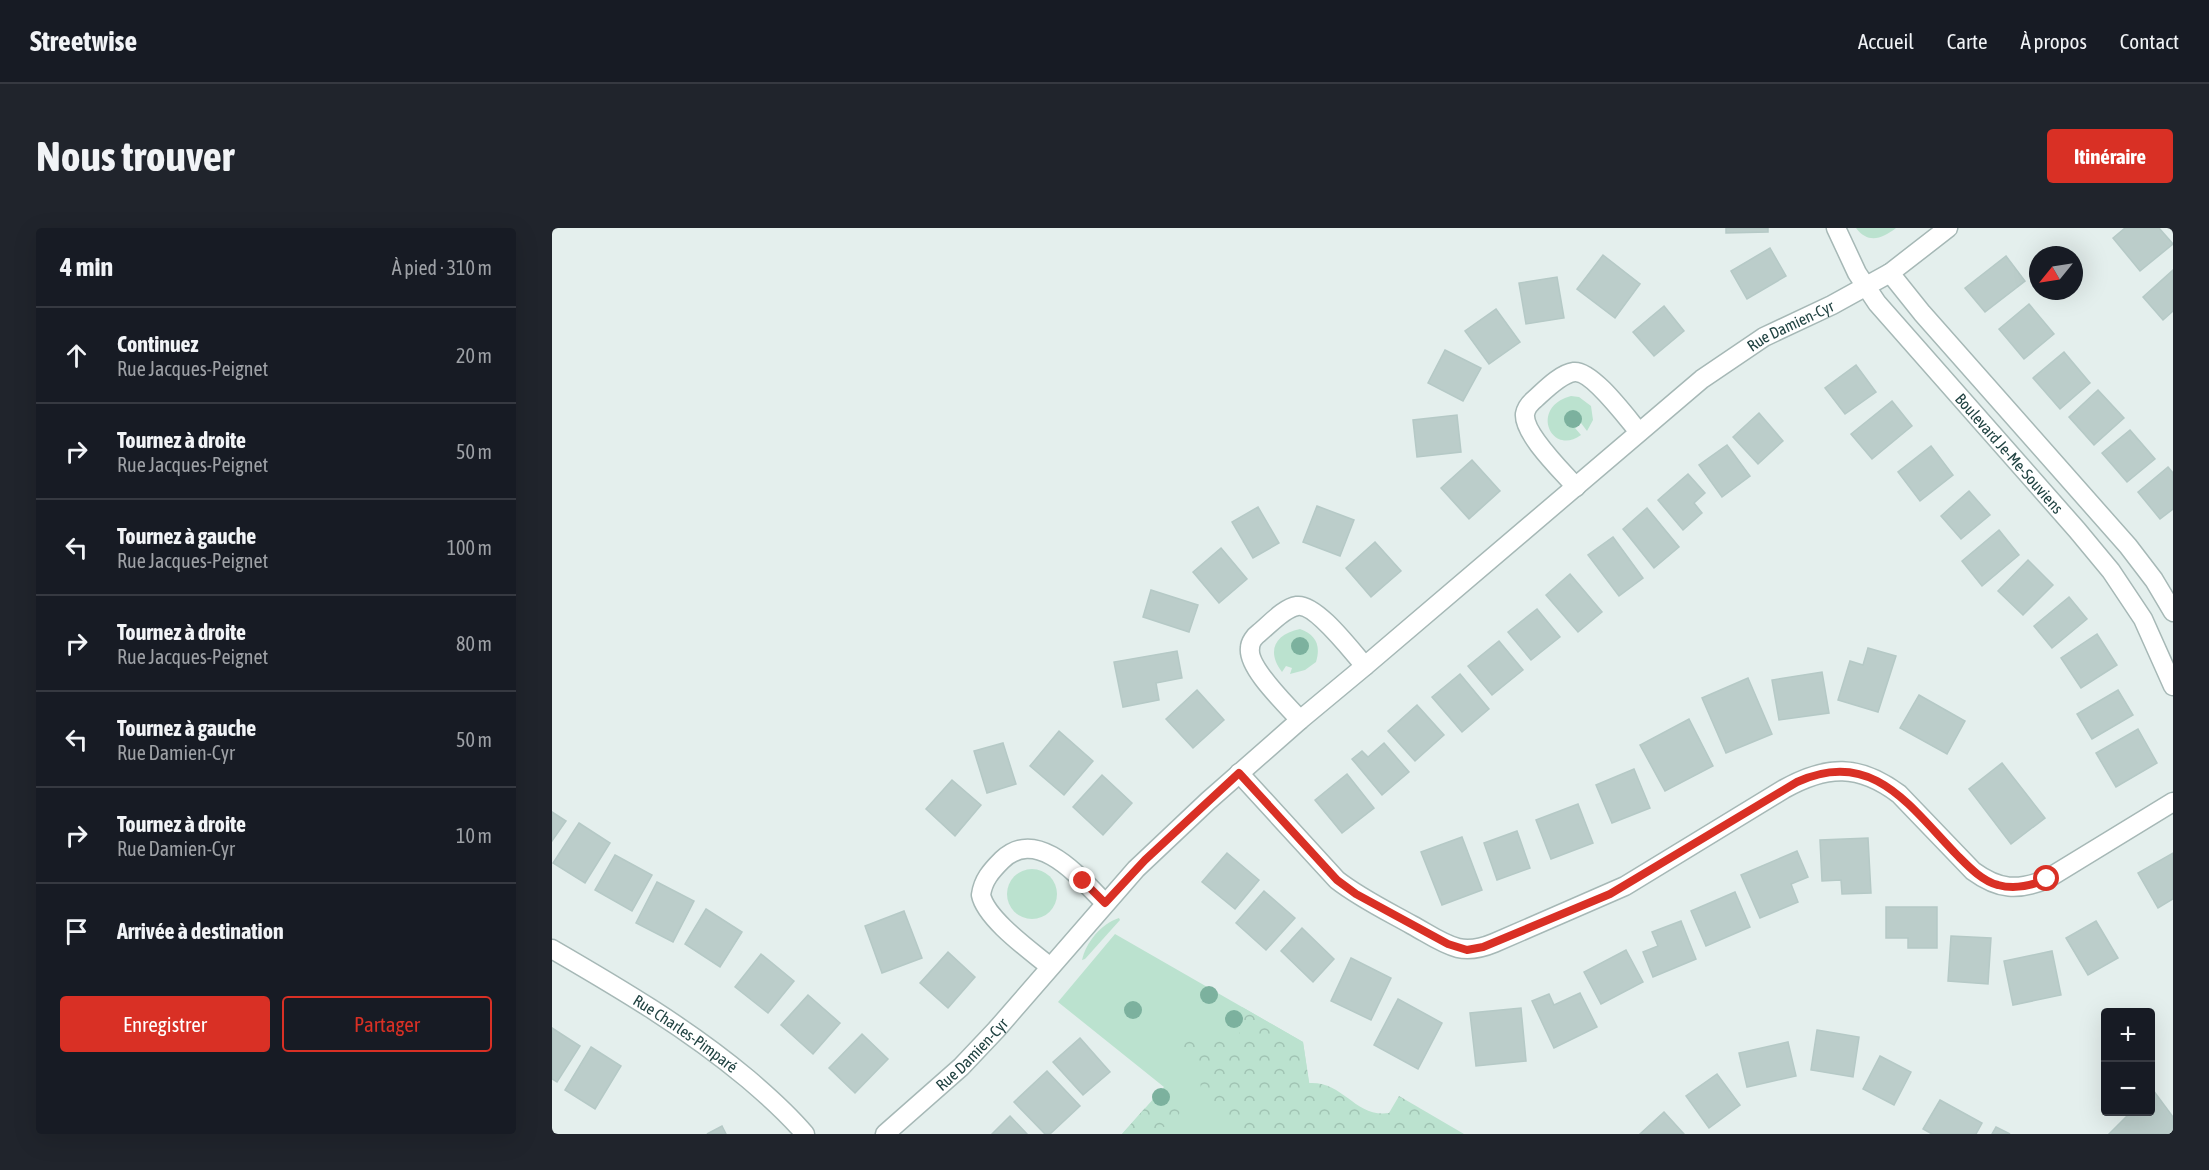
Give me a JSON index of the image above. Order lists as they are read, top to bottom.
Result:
{
  "streets": {
    "street": ["Rue Damien-Cyr", "Boulevard Je-Me-Souviens", "Rue Charles-Pimparé"]
  },
  "crossings": [
    ["Rue Damien-Cyr", "Boulevard Je-Me-Souviens"]
  ],
  "north": "bottom left",
  "page": {
    "header": "Streetwise",
    "nav": [
      "Accueil",
      "Carte",
      "À propos",
      "Contact"
    ],
    "buttons": [
      "Itinéraire",
      ["Enregistrer", "Partager"]
    ],
    "title": "Nous trouver",
    "heading": ["4 min", "À pied · 310 m"],
    "list": [
      ["Continuez", "Rue Jacques-Peignet", "20 m"],
      ["Tournez à droite", "Rue Jacques-Peignet", "50 m"],
      ["Tournez à gauche", "Rue Jacques-Peignet", "100 m"],
      ["Tournez à droite", "Rue Jacques-Peignet", "80 m"],
      ["Tournez à gauche", "Rue Damien-Cyr", "50 m"],
      ["Tournez à droite", "Rue Damien-Cyr", "10 m"],
      "Arrivée à destination"
    ],
    "map_buttons": ["+", "−"]
  }
}
